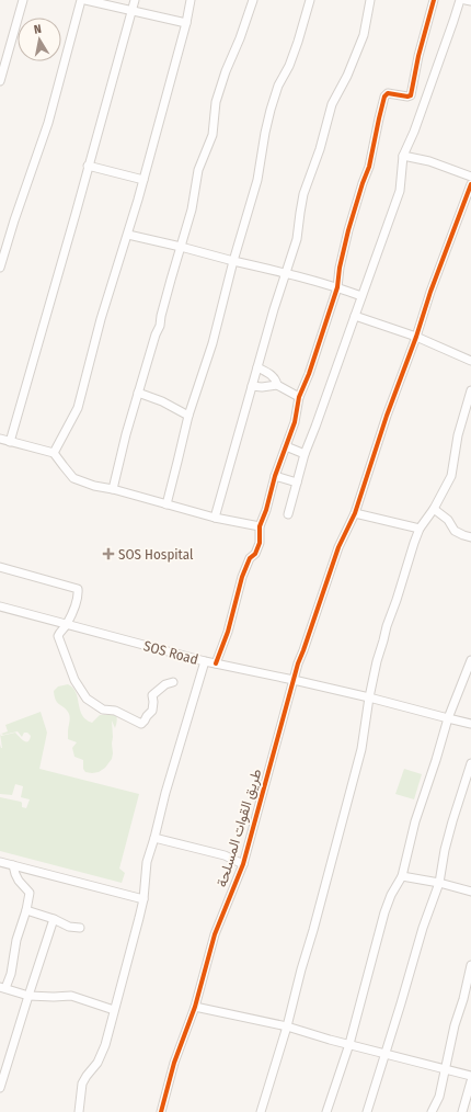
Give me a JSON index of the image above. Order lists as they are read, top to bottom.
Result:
{
  "streets": {
    "street": ["SOS Road", "طريق القوات المسلحة"]
  },
  "crossings": [
    ["SOS Road", "طريق القوات المسلحة"]
  ],
  "places": {
    "health": ["SOS Hospital"]
  },
  "north": "top"
}
